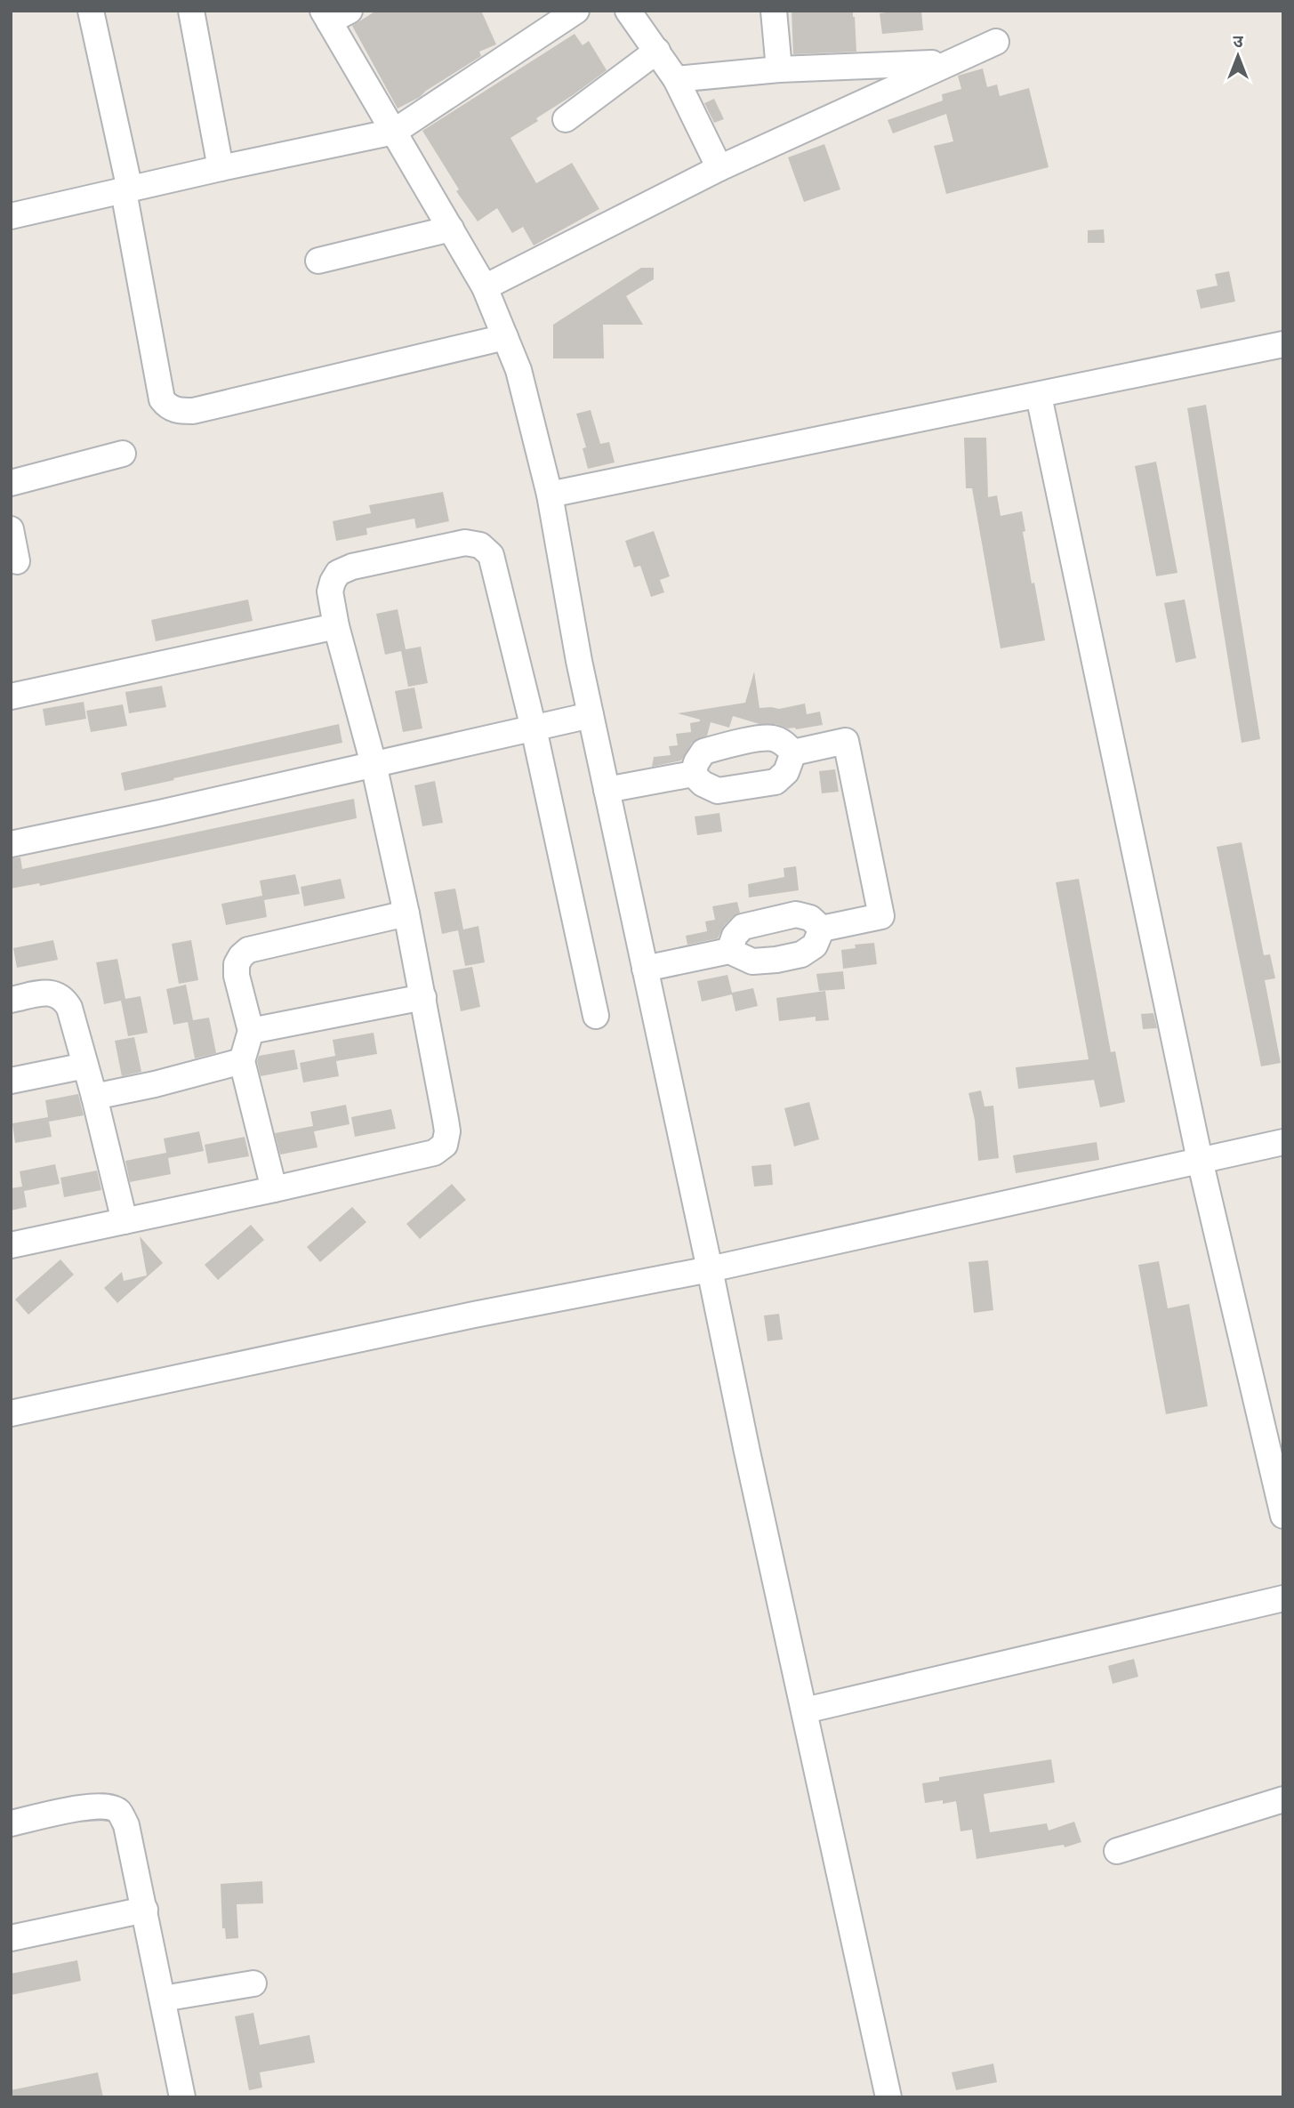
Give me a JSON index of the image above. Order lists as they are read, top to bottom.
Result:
{
  "north": "top"
}
